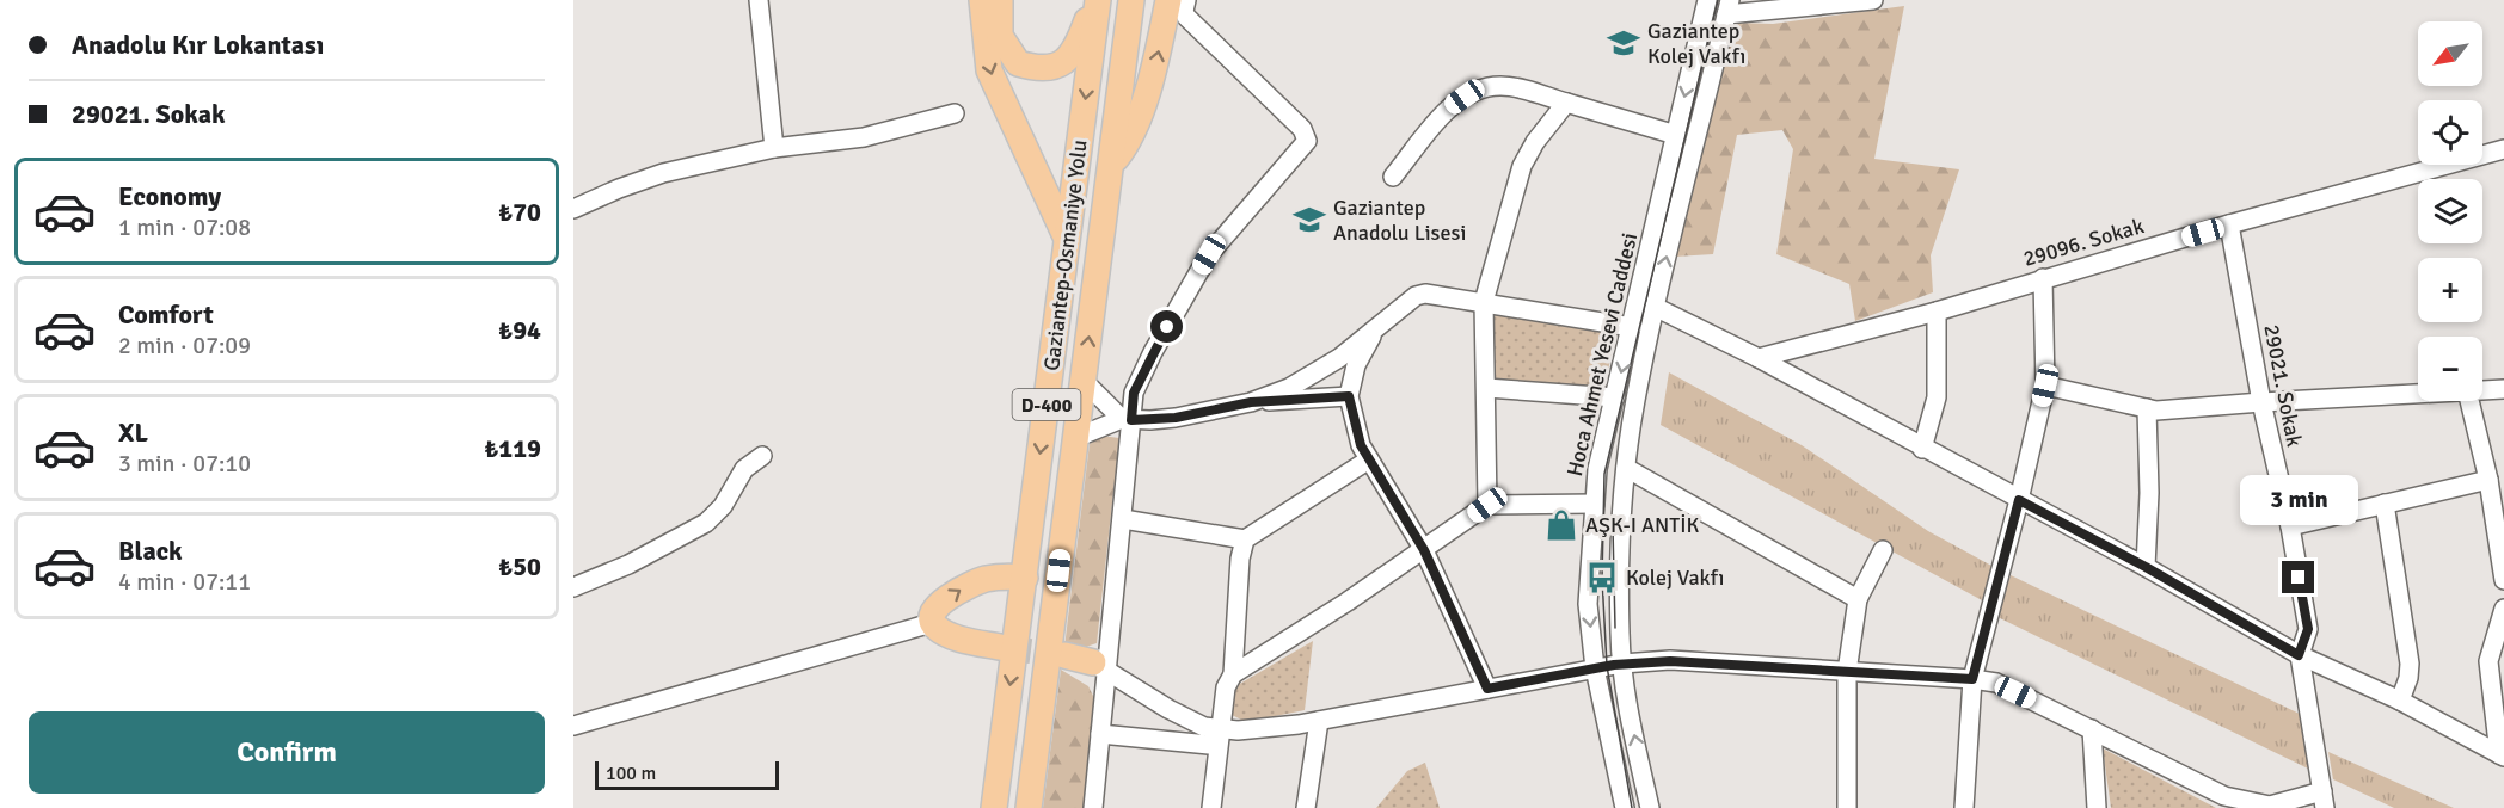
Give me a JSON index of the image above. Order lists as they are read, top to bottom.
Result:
{
  "streets": {
    "highway": ["Gaziantep-Osmaniye Yolu", "D-400"],
    "street": ["29096. Sokak", "Hoca Ahmet Yesevi Caddesi", "29021. Sokak"]
  },
  "crossings": [
    ["29096. Sokak", "29021. Sokak"]
  ],
  "places": {
    "school or university": ["Gaziantep Kolej Vakfı", "Gaziantep Anadolu Lisesi"],
    "shop": ["AŞK-I ANTİK"],
    "bus stop": ["Kolej Vakfı"]
  },
  "scale_bar": "100 m",
  "north": "bottom left",
  "page": {
    "banner": ["Anadolu Kır Lokantası", "29021. Sokak"],
    "map_buttons": ["+", "−"],
    "list": [
      {
        "name": "Economy",
        "note": "1 min · 07:08",
        "value": "₺70"
      },
      {
        "name": "Comfort",
        "note": "2 min · 07:09",
        "value": "₺94"
      },
      {
        "name": "XL",
        "note": "3 min · 07:10",
        "value": "₺119"
      },
      {
        "name": "Black",
        "note": "4 min · 07:11",
        "value": "₺50"
      }
    ],
    "bubble": "3 min",
    "buttons": "Confirm",
    "scale": "100 m"
  }
}
